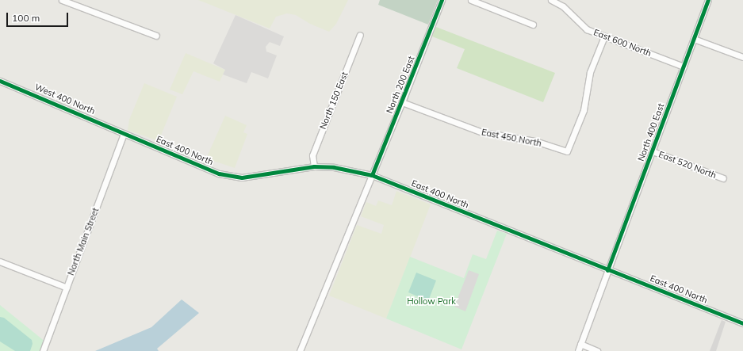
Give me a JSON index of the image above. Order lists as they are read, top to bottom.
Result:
{
  "streets": {
    "street": [
      "East 600 North",
      "North 200 East",
      "West 400 North",
      "North 150 East",
      "North 400 East",
      "East 450 North",
      "East 400 North",
      "East 520 North",
      "North Main Street"
    ]
  },
  "crossings": [
    ["East 600 North", "North 400 East"],
    ["East 600 North", "East 450 North"],
    ["North 200 East", "East 450 North"],
    ["North 200 East", "East 400 North"],
    ["West 400 North", "East 400 North"],
    ["West 400 North", "North Main Street"],
    ["North 150 East", "East 400 North"],
    ["North 400 East", "East 400 North"],
    ["North 400 East", "East 520 North"],
    ["East 400 North", "North Main Street"]
  ],
  "parks": ["Hollow Park"],
  "scale_bar": "100 m"
}
